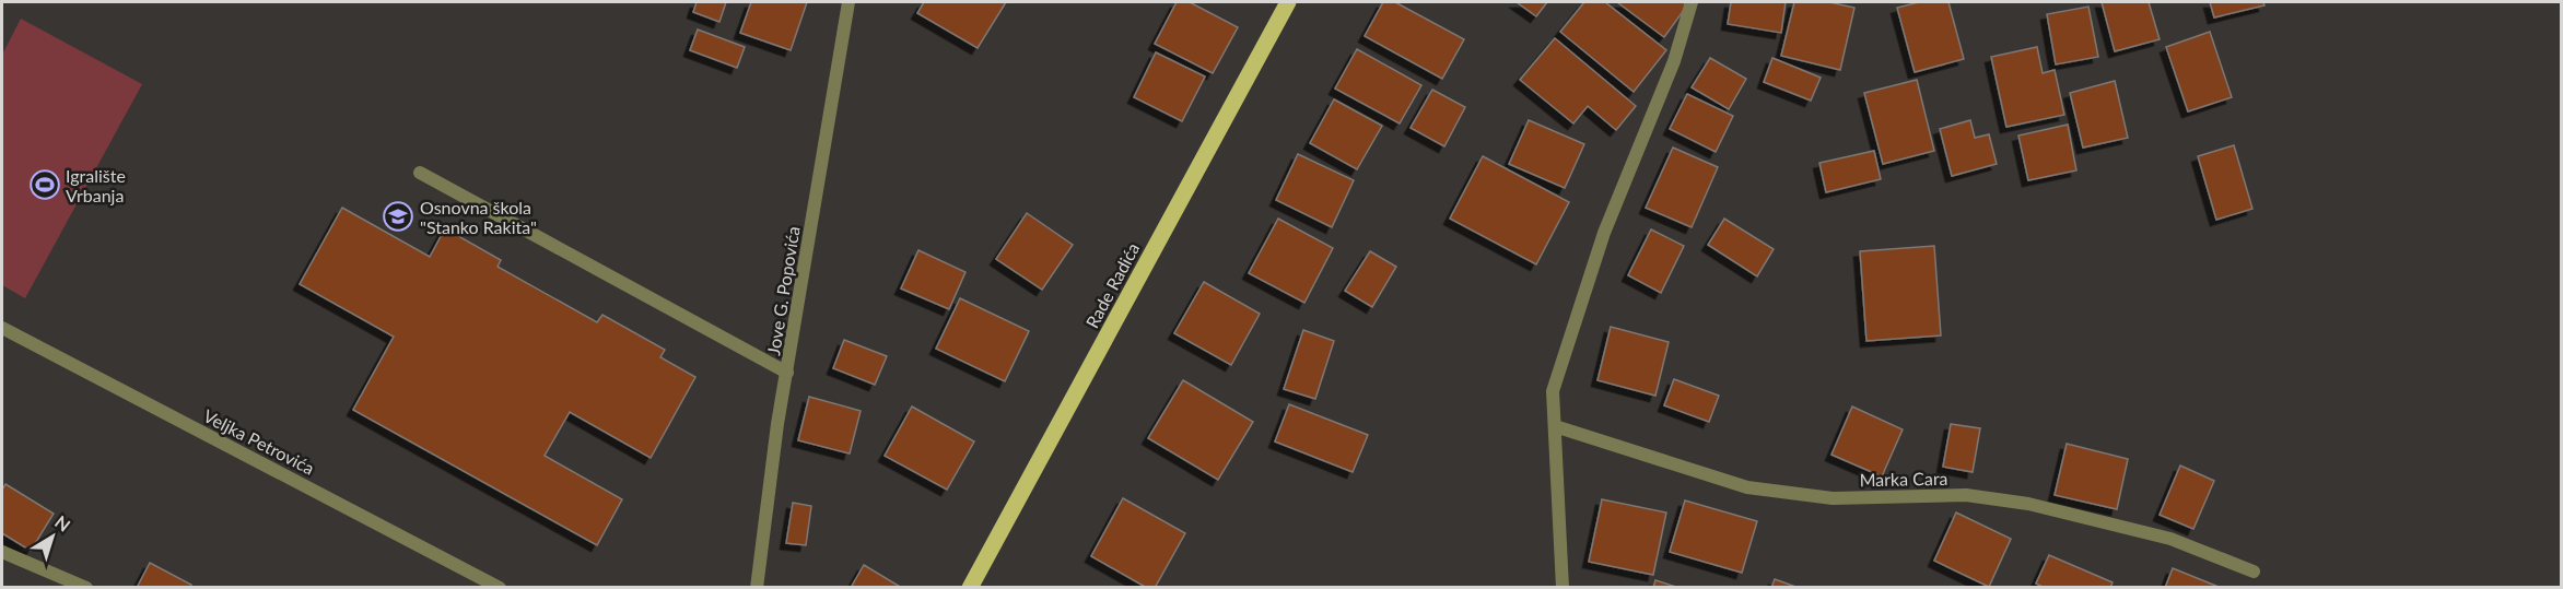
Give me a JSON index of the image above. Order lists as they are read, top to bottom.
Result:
{
  "streets": {
    "main road": ["Rade Radića"],
    "street": ["Jove G. Popovića", "Veljka Petrovića", "Marka Cara"]
  },
  "places": {
    "sports": ["Igralište Vrbanja"],
    "school or university": ["Osnovna škola \"Stanko Rakita\""]
  },
  "north": "top right"
}
